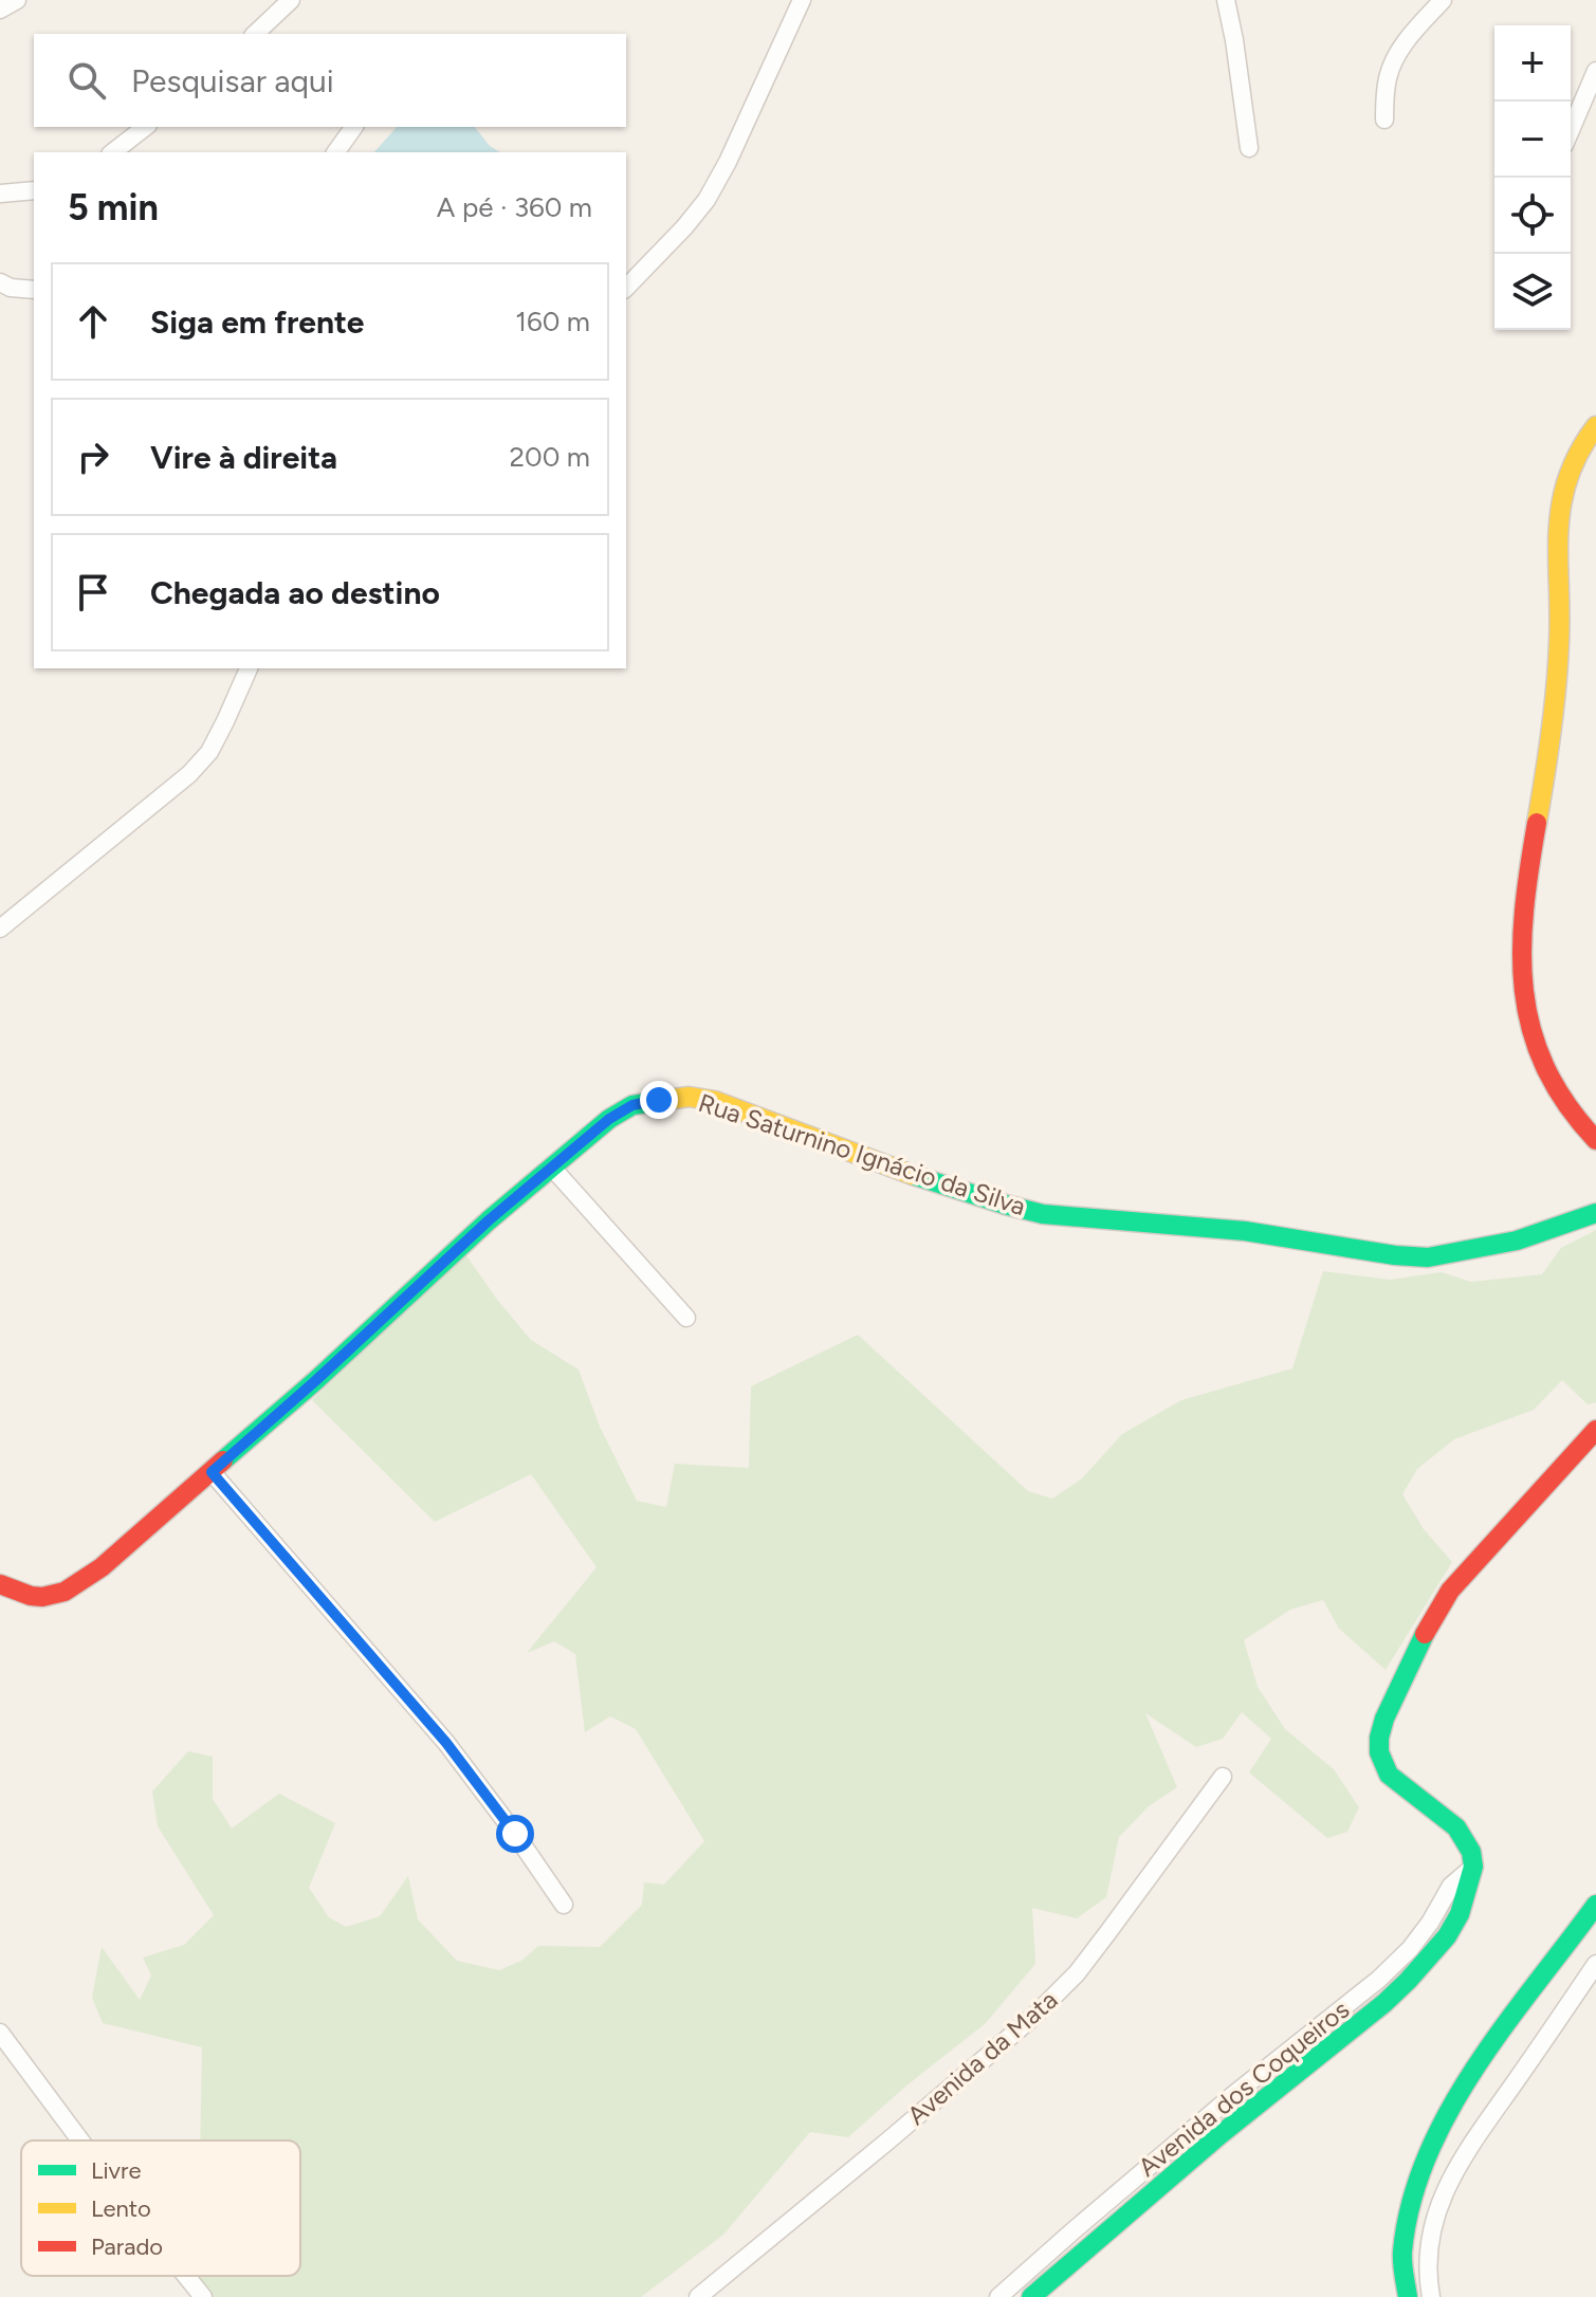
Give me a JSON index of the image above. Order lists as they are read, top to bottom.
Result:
{
  "streets": {
    "street": ["Rua Saturnino Ignácio da Silva", "Avenida da Mata", "Avenida dos Coqueiros"]
  },
  "legend": ["Livre", "Lento", "Parado"],
  "page": {
    "map_buttons": ["+", "−"],
    "search": "Pesquisar aqui",
    "heading": ["5 min", "A pé · 360 m"],
    "list": [
      ["Siga em frente", "160 m"],
      ["Vire à direita", "200 m"],
      "Chegada ao destino"
    ]
  }
}
